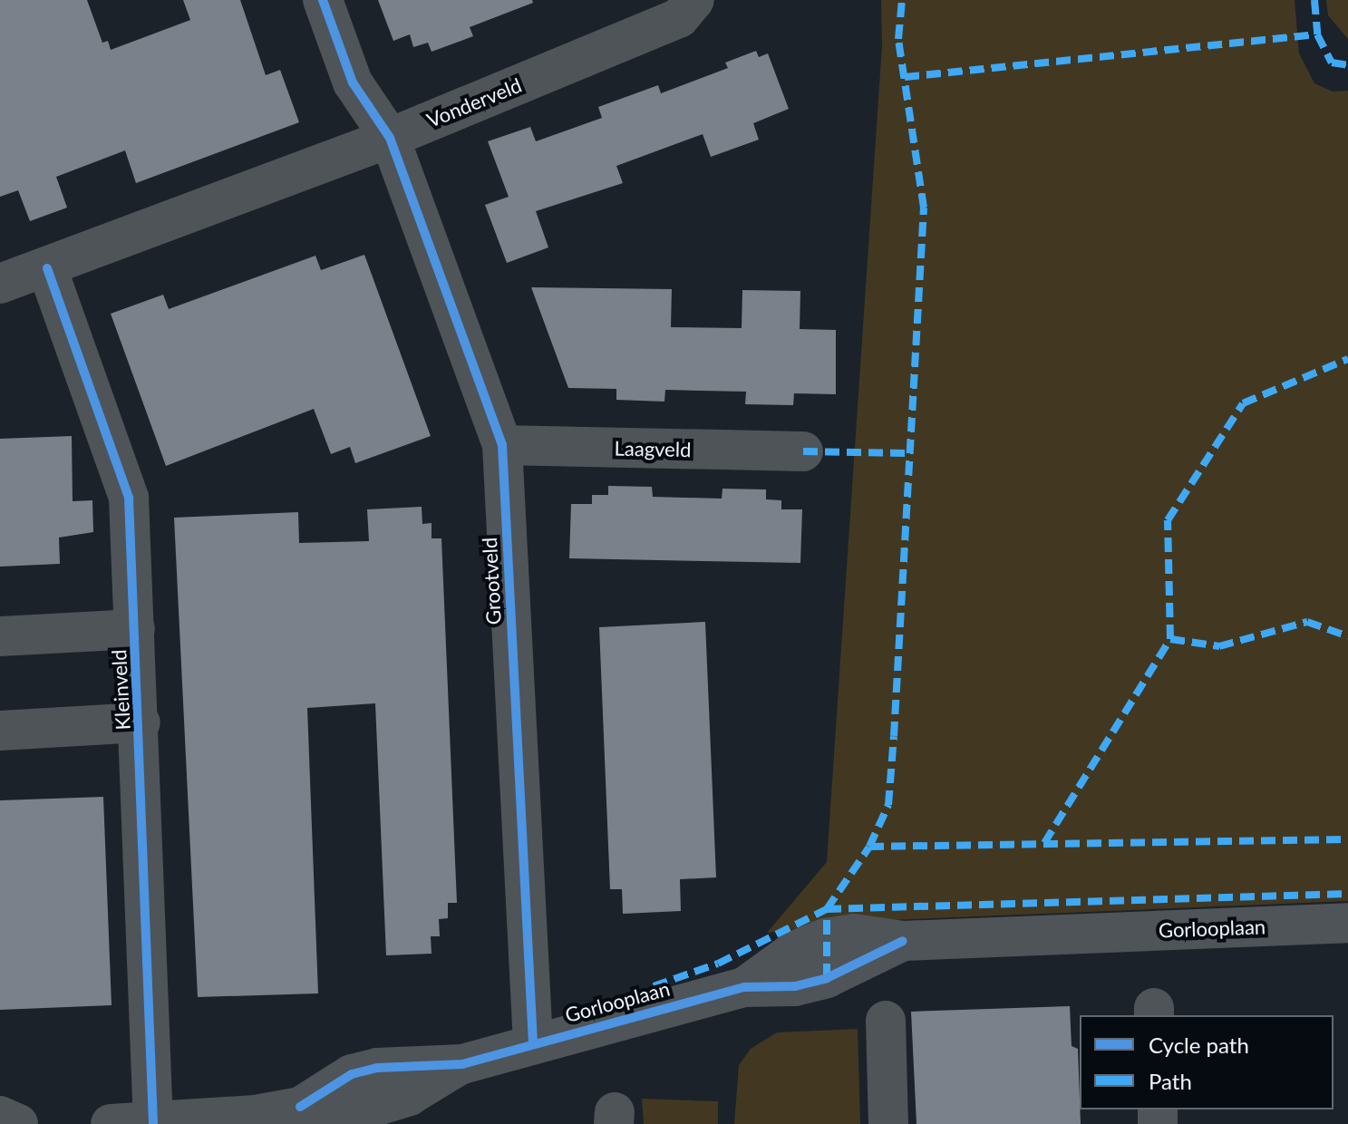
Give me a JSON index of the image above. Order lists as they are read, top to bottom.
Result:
{
  "streets": {
    "street": [
      "Vonderveld",
      "Laagveld",
      "Grootveld",
      "Kleinveld",
      "Gorlooplaan"
    ]
  },
  "crossings": [
    ["Vonderveld", "Grootveld"],
    ["Laagveld", "Grootveld"],
    ["Grootveld", "Gorlooplaan"],
    ["Kleinveld", "Gorlooplaan"]
  ],
  "legend": ["Cycle path", "Path"]
}
